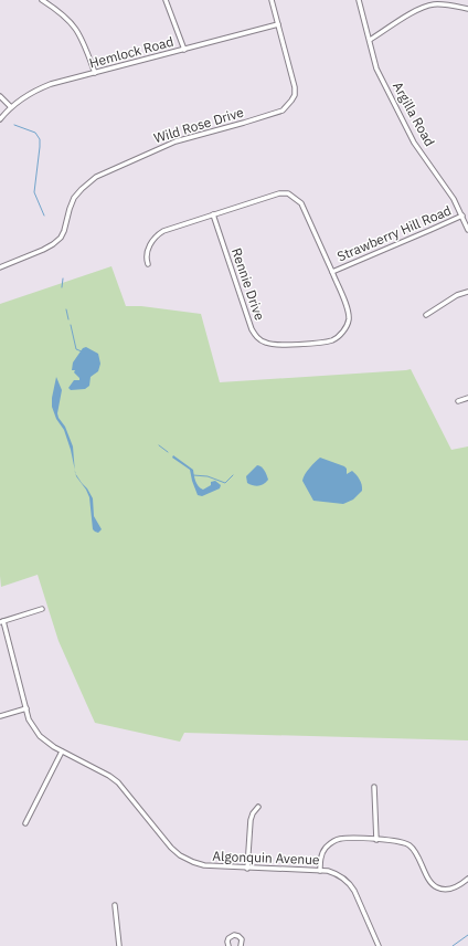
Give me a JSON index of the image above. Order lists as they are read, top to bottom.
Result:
{
  "streets": {
    "street": [
      "Hemlock Road",
      "Argilla Road",
      "Wild Rose Drive",
      "Strawberry Hill Road",
      "Rennie Drive",
      "Algonquin Avenue"
    ]
  },
  "crossings": [
    ["Hemlock Road", "Wild Rose Drive"],
    ["Argilla Road", "Strawberry Hill Road"],
    ["Strawberry Hill Road", "Rennie Drive"]
  ]
}
